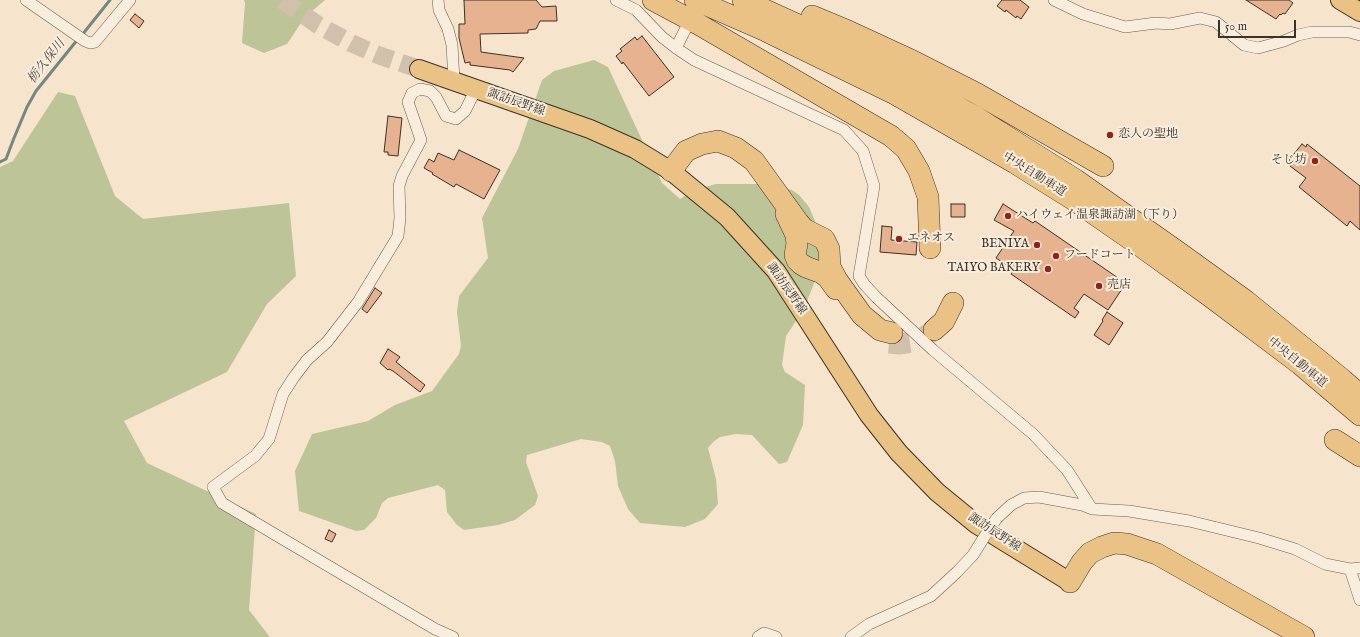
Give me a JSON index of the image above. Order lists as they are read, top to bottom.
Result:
{
  "streets": {
    "highway": ["中央自動車道"],
    "main road": ["諏訪辰野線"]
  },
  "water": ["栃久保川"],
  "places": [
    "恋人の聖地",
    "そじ坊",
    "ハイウェイ温泉諏訪湖（下り）",
    "エネオス",
    "BENIYA",
    "フードコート",
    "TAIYO BAKERY",
    "売店"
  ],
  "scale_bar": "50 m"
}
